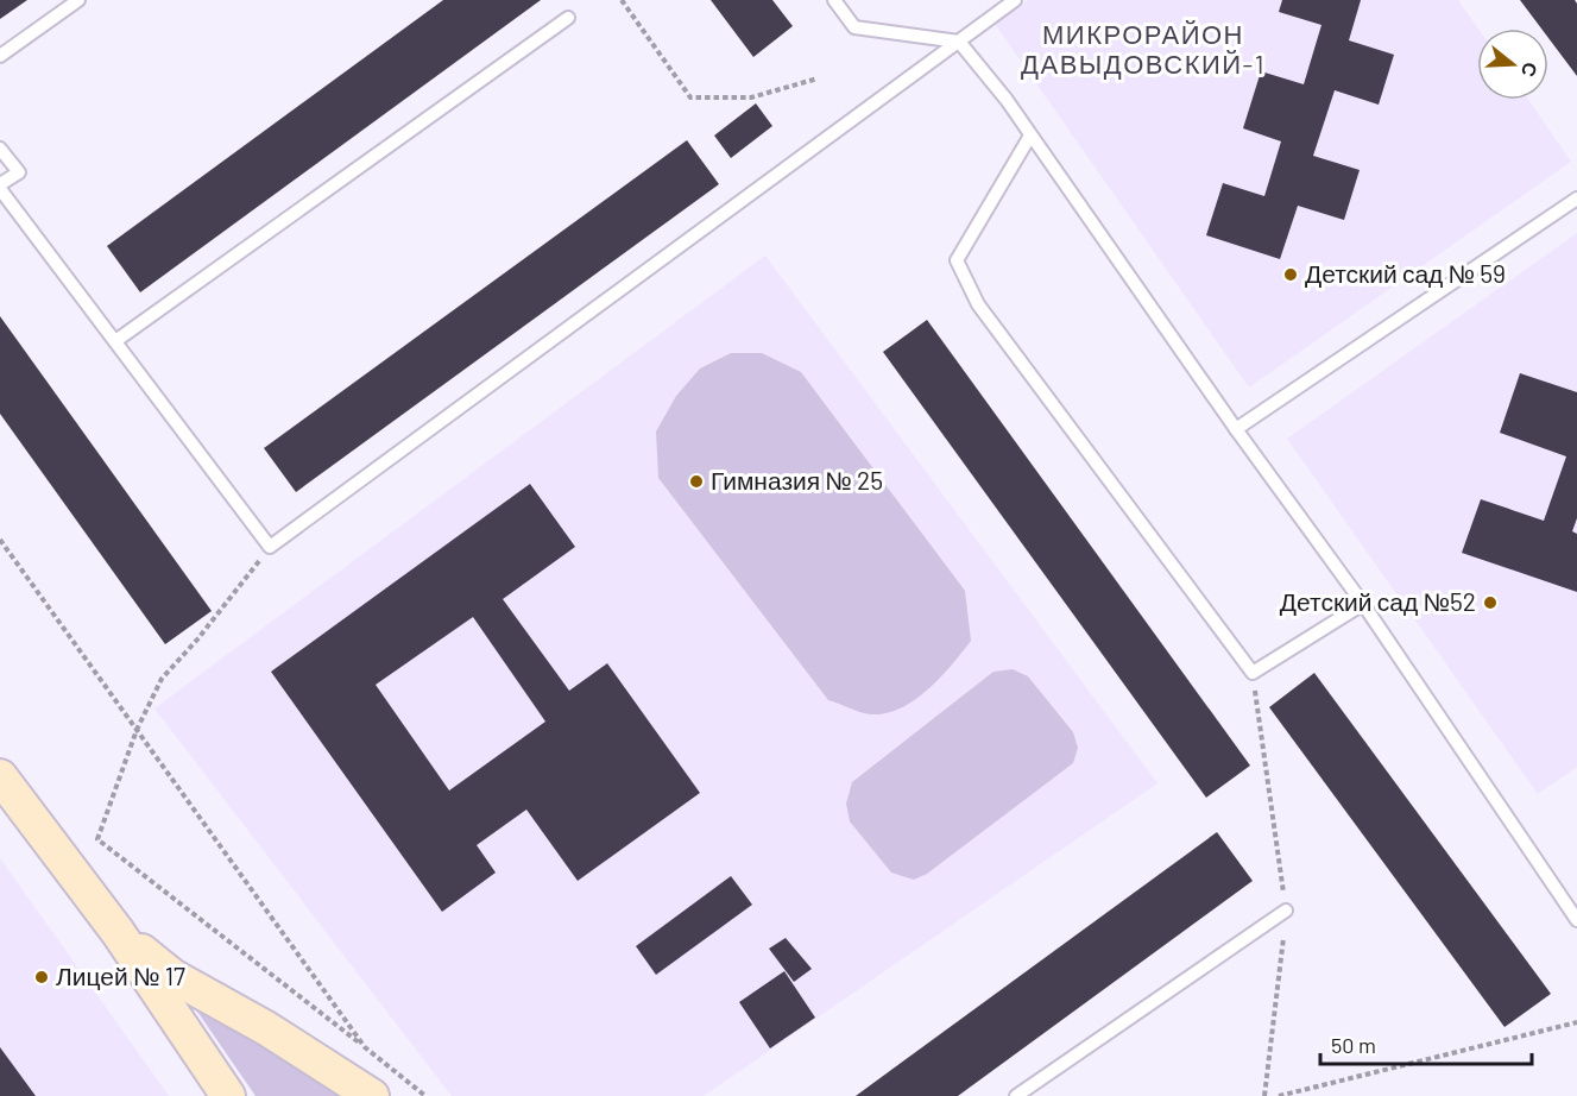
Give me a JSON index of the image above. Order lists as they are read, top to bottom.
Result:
{
  "districts": ["МИКРОРАЙОН ДАВЫДОВСКИЙ-1"],
  "places": [
    "Детский сад № 59",
    "Гимназия № 25",
    "Детский сад №52",
    "Лицей № 17"
  ],
  "scale_bar": "50 m",
  "north": "right"
}
